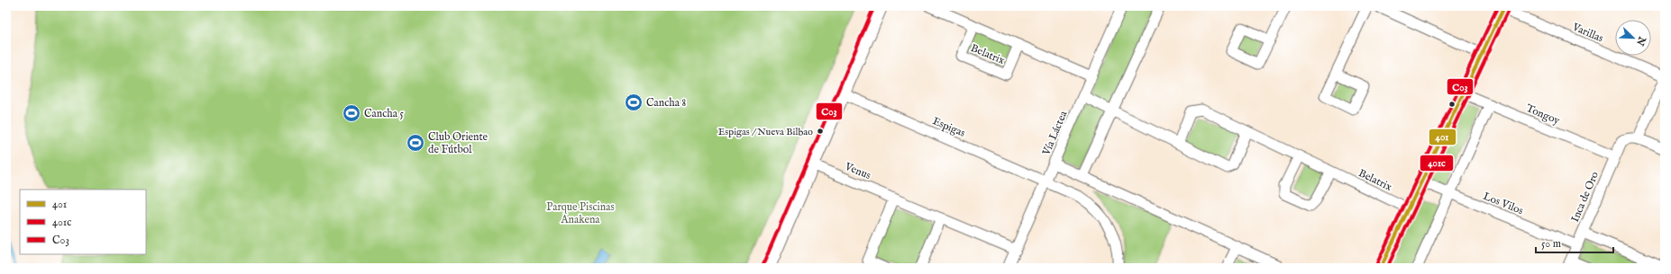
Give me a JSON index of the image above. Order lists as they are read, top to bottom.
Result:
{
  "streets": {
    "street": [
      "Varillas",
      "Belatrix",
      "Tongoy",
      "Espigas",
      "Vía Láctea",
      "Venus",
      "Inca de Oro",
      "Los Vilos"
    ]
  },
  "crossings": [
    ["Belatrix", "Vía Láctea"],
    ["Tongoy", "Inca de Oro"],
    ["Espigas", "Vía Láctea"],
    ["Vía Láctea", "Venus"],
    ["Inca de Oro", "Los Vilos"]
  ],
  "parks": ["Parque Piscinas Anakena"],
  "places": {
    "sports": ["Cancha 8", "Cancha 5", "Club Oriente de Fútbol"],
    "other": ["Espigas / Nueva Bilbao"]
  },
  "lines": ["transit line 401", "transit line C03", "transit line 401c"],
  "legend": ["401", "401c", "C03"],
  "scale_bar": "50 m",
  "north": "bottom right"
}
